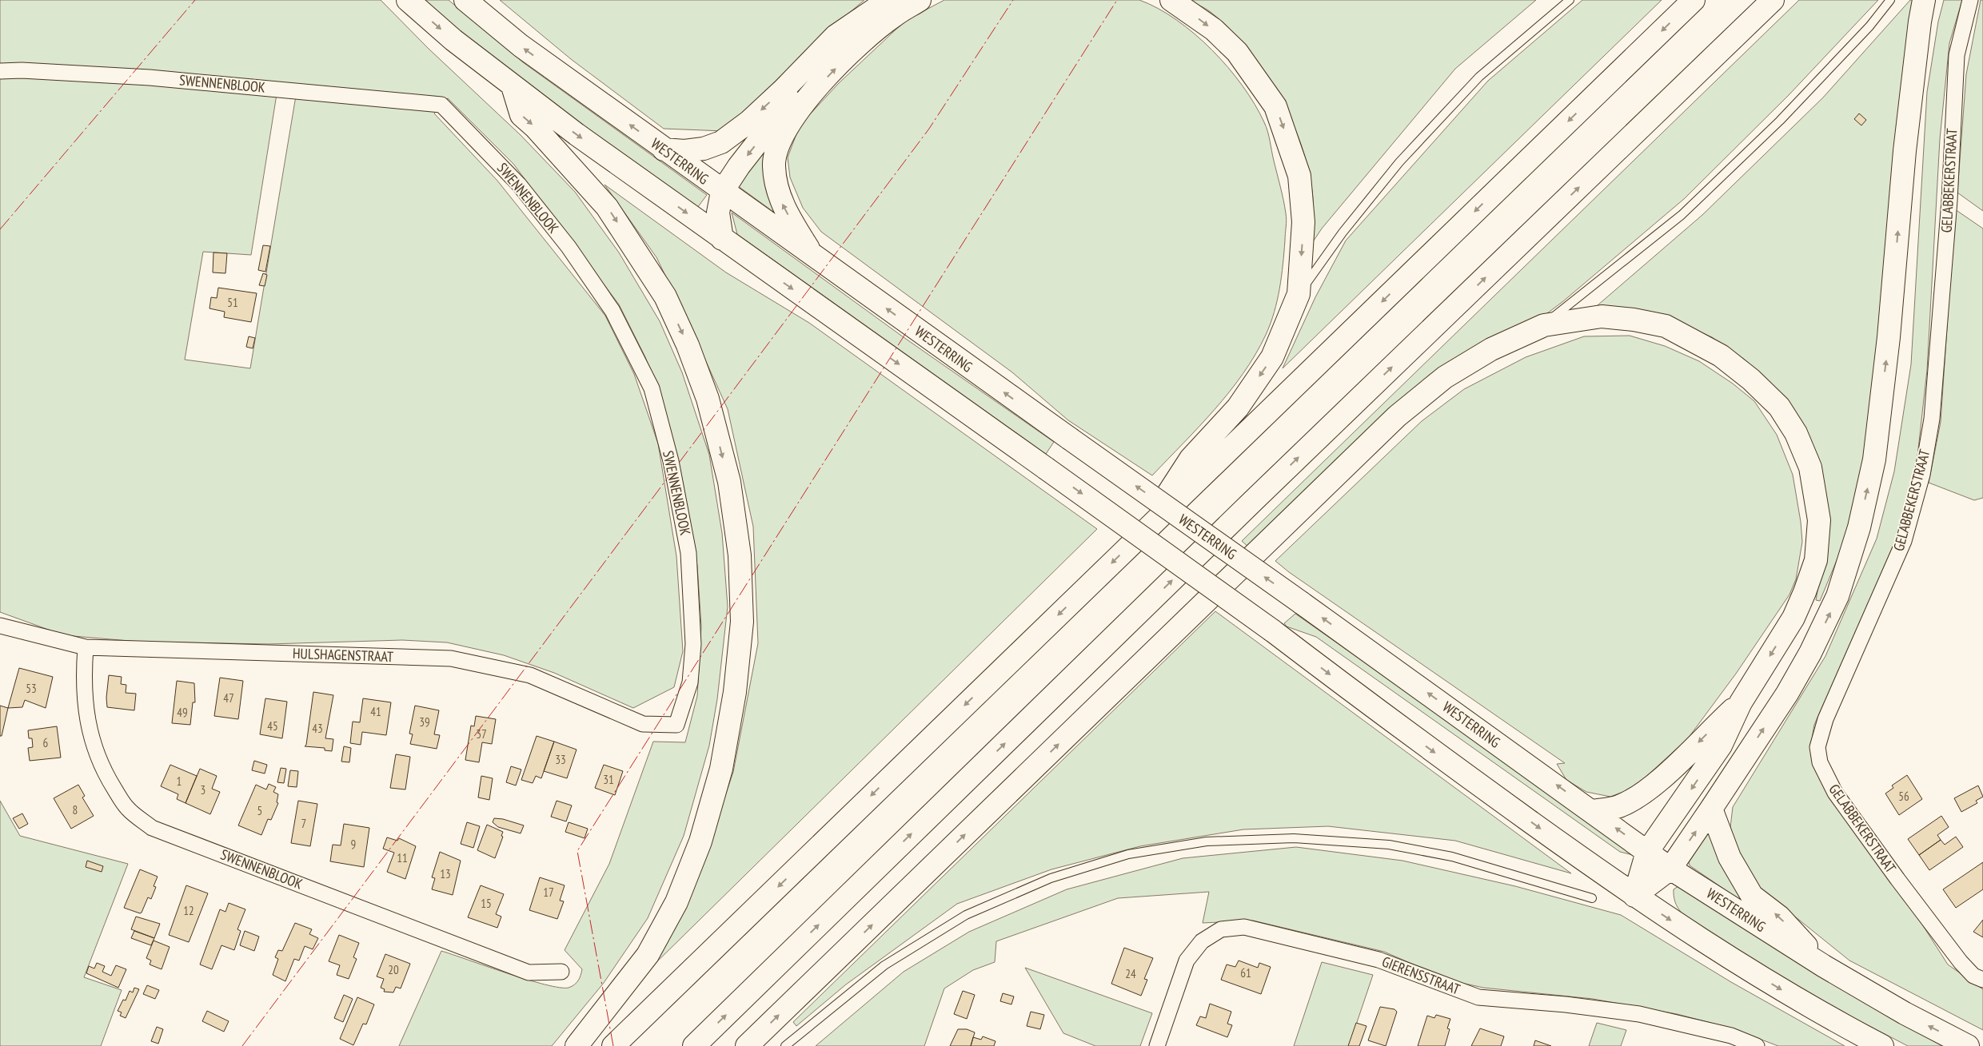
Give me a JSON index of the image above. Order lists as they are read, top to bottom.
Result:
{
  "streets": {
    "highway": ["WESTERRING"],
    "street": [
      "SWENNENBLOOK",
      "GELABBEKERSTRAAT",
      "HULSHAGENSTRAAT",
      "GIERENSSTRAAT"
    ]
  },
  "crossings": [
    ["SWENNENBLOOK", "HULSHAGENSTRAAT"]
  ],
  "house_numbers": [
    "51",
    "53",
    "47",
    "41",
    "49",
    "39",
    "45",
    "43",
    "37",
    "6",
    "33",
    "31",
    "1",
    "3",
    "56",
    "8",
    "5",
    "7",
    "9",
    "11",
    "13",
    "17",
    "15",
    "12",
    "20",
    "61",
    "24"
  ]
}
